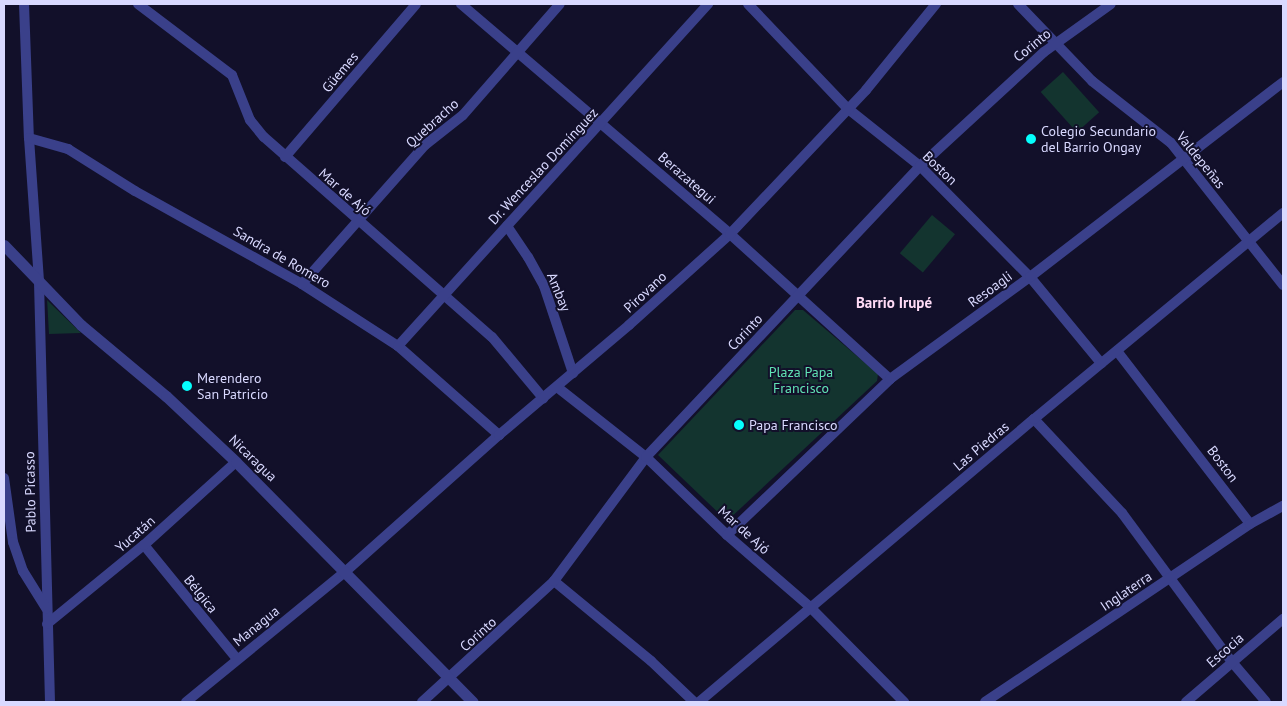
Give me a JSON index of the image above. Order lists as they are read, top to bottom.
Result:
{
  "streets": {
    "street": [
      "Corinto",
      "Güemes",
      "Quebracho",
      "Valdepeñas",
      "Dr. Wenceslao Domínguez",
      "Boston",
      "Berazategui",
      "Mar de Ajó",
      "Sandra de Romero",
      "Resoagli",
      "Ambay",
      "Pirovano",
      "Las Piedras",
      "Nicaragua",
      "Pablo Picasso",
      "Yucatán",
      "Inglaterra",
      "Bélgica",
      "Managua",
      "Escocia"
    ]
  },
  "crossings": [
    ["Corinto", "Valdepeñas"],
    ["Corinto", "Boston"],
    ["Corinto", "Berazategui"],
    ["Corinto", "Mar de Ajó"],
    ["Corinto", "Nicaragua"],
    ["Güemes", "Mar de Ajó"],
    ["Quebracho", "Berazategui"],
    ["Quebracho", "Mar de Ajó"],
    ["Quebracho", "Sandra de Romero"],
    ["Valdepeñas", "Resoagli"],
    ["Valdepeñas", "Las Piedras"],
    ["Dr. Wenceslao Domínguez", "Berazategui"],
    ["Dr. Wenceslao Domínguez", "Mar de Ajó"],
    ["Dr. Wenceslao Domínguez", "Sandra de Romero"],
    ["Dr. Wenceslao Domínguez", "Ambay"],
    ["Boston", "Resoagli"],
    ["Boston", "Pirovano"],
    ["Boston", "Las Piedras"],
    ["Boston", "Inglaterra"],
    ["Berazategui", "Resoagli"],
    ["Berazategui", "Pirovano"],
    ["Mar de Ajó", "Resoagli"],
    ["Mar de Ajó", "Pirovano"],
    ["Mar de Ajó", "Las Piedras"],
    ["Sandra de Romero", "Pirovano"],
    ["Sandra de Romero", "Pablo Picasso"],
    ["Ambay", "Pirovano"],
    ["Pirovano", "Nicaragua"],
    ["Pirovano", "Managua"],
    ["Nicaragua", "Pablo Picasso"],
    ["Nicaragua", "Yucatán"],
    ["Nicaragua", "Managua"],
    ["Pablo Picasso", "Yucatán"],
    ["Yucatán", "Bélgica"],
    ["Bélgica", "Managua"]
  ],
  "districts": ["Barrio Irupé"],
  "parks": ["Plaza Papa Francisco"],
  "places": ["Colegio Secundario del Barrio Ongay", "Merendero San Patricio", "Papa Francisco"]
}
